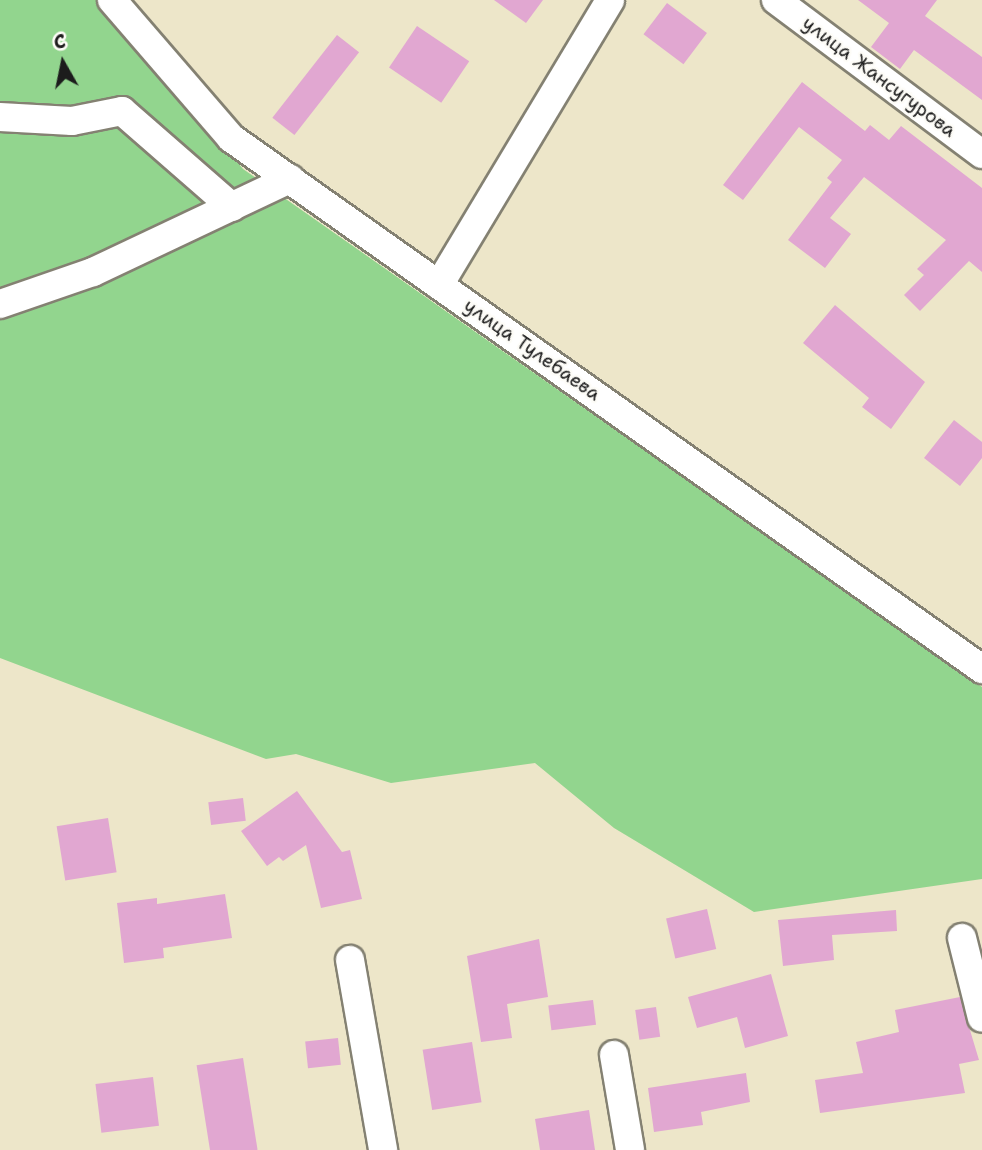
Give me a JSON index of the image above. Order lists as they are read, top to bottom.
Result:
{
  "streets": {
    "street": ["улица Жансугурова", "улица Тулебаева"]
  },
  "north": "top"
}
